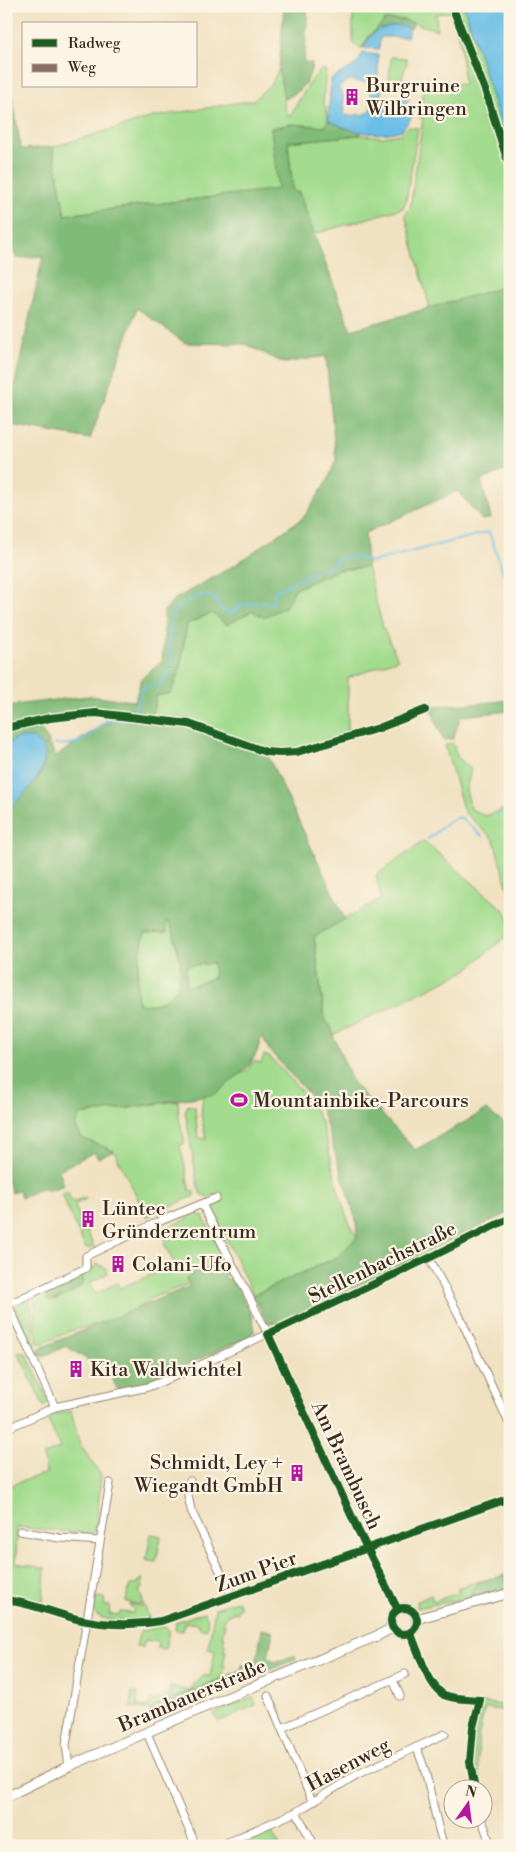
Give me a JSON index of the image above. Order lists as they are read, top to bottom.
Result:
{
  "streets": {
    "main road": ["Brambauerstraße"],
    "street": [
      "Stellenbachstraße",
      "Am Brambusch",
      "Zum Pier",
      "Hasenweg"
    ]
  },
  "crossings": [
    ["Stellenbachstraße", "Am Brambusch"],
    ["Am Brambusch", "Zum Pier"],
    ["Am Brambusch", "Brambauerstraße"]
  ],
  "places": {
    "building": [
      "Burgruine Wilbringen",
      "Lüntec Gründerzentrum",
      "Colani-Ufo",
      "Kita Waldwichtel",
      "Schmidt, Ley + Wiegandt GmbH"
    ],
    "sports": ["Mountainbike-Parcours"]
  },
  "legend": ["Radweg", "Weg"],
  "north": "top"
}
